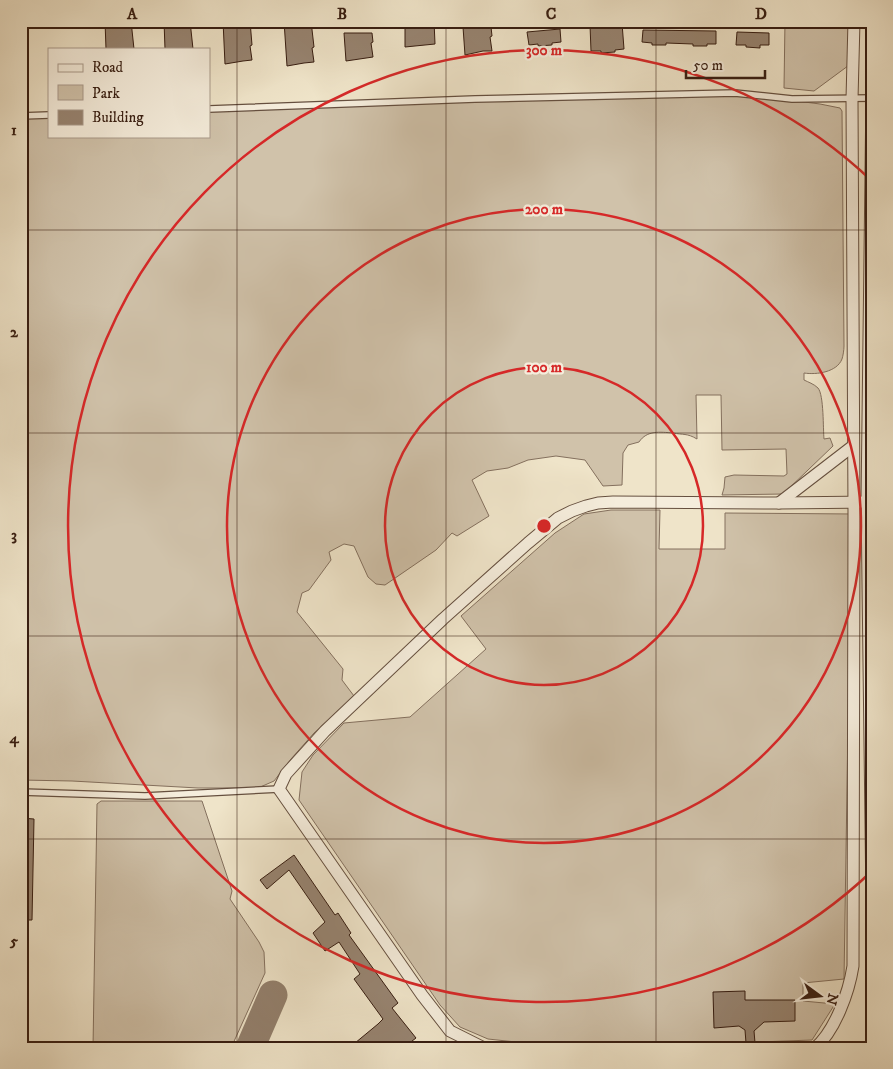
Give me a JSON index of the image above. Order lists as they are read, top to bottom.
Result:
{
  "legend": ["Road", "Park", "Building"],
  "scale_bar": "50 m",
  "north": "right",
  "grid": {
    "columns": [
      "A",
      "B",
      "C",
      "D"
    ],
    "rows": [
      "1",
      "2",
      "3",
      "4",
      "5"
    ]
  },
  "rings": ["300 m", "200 m", "100 m"]
}
